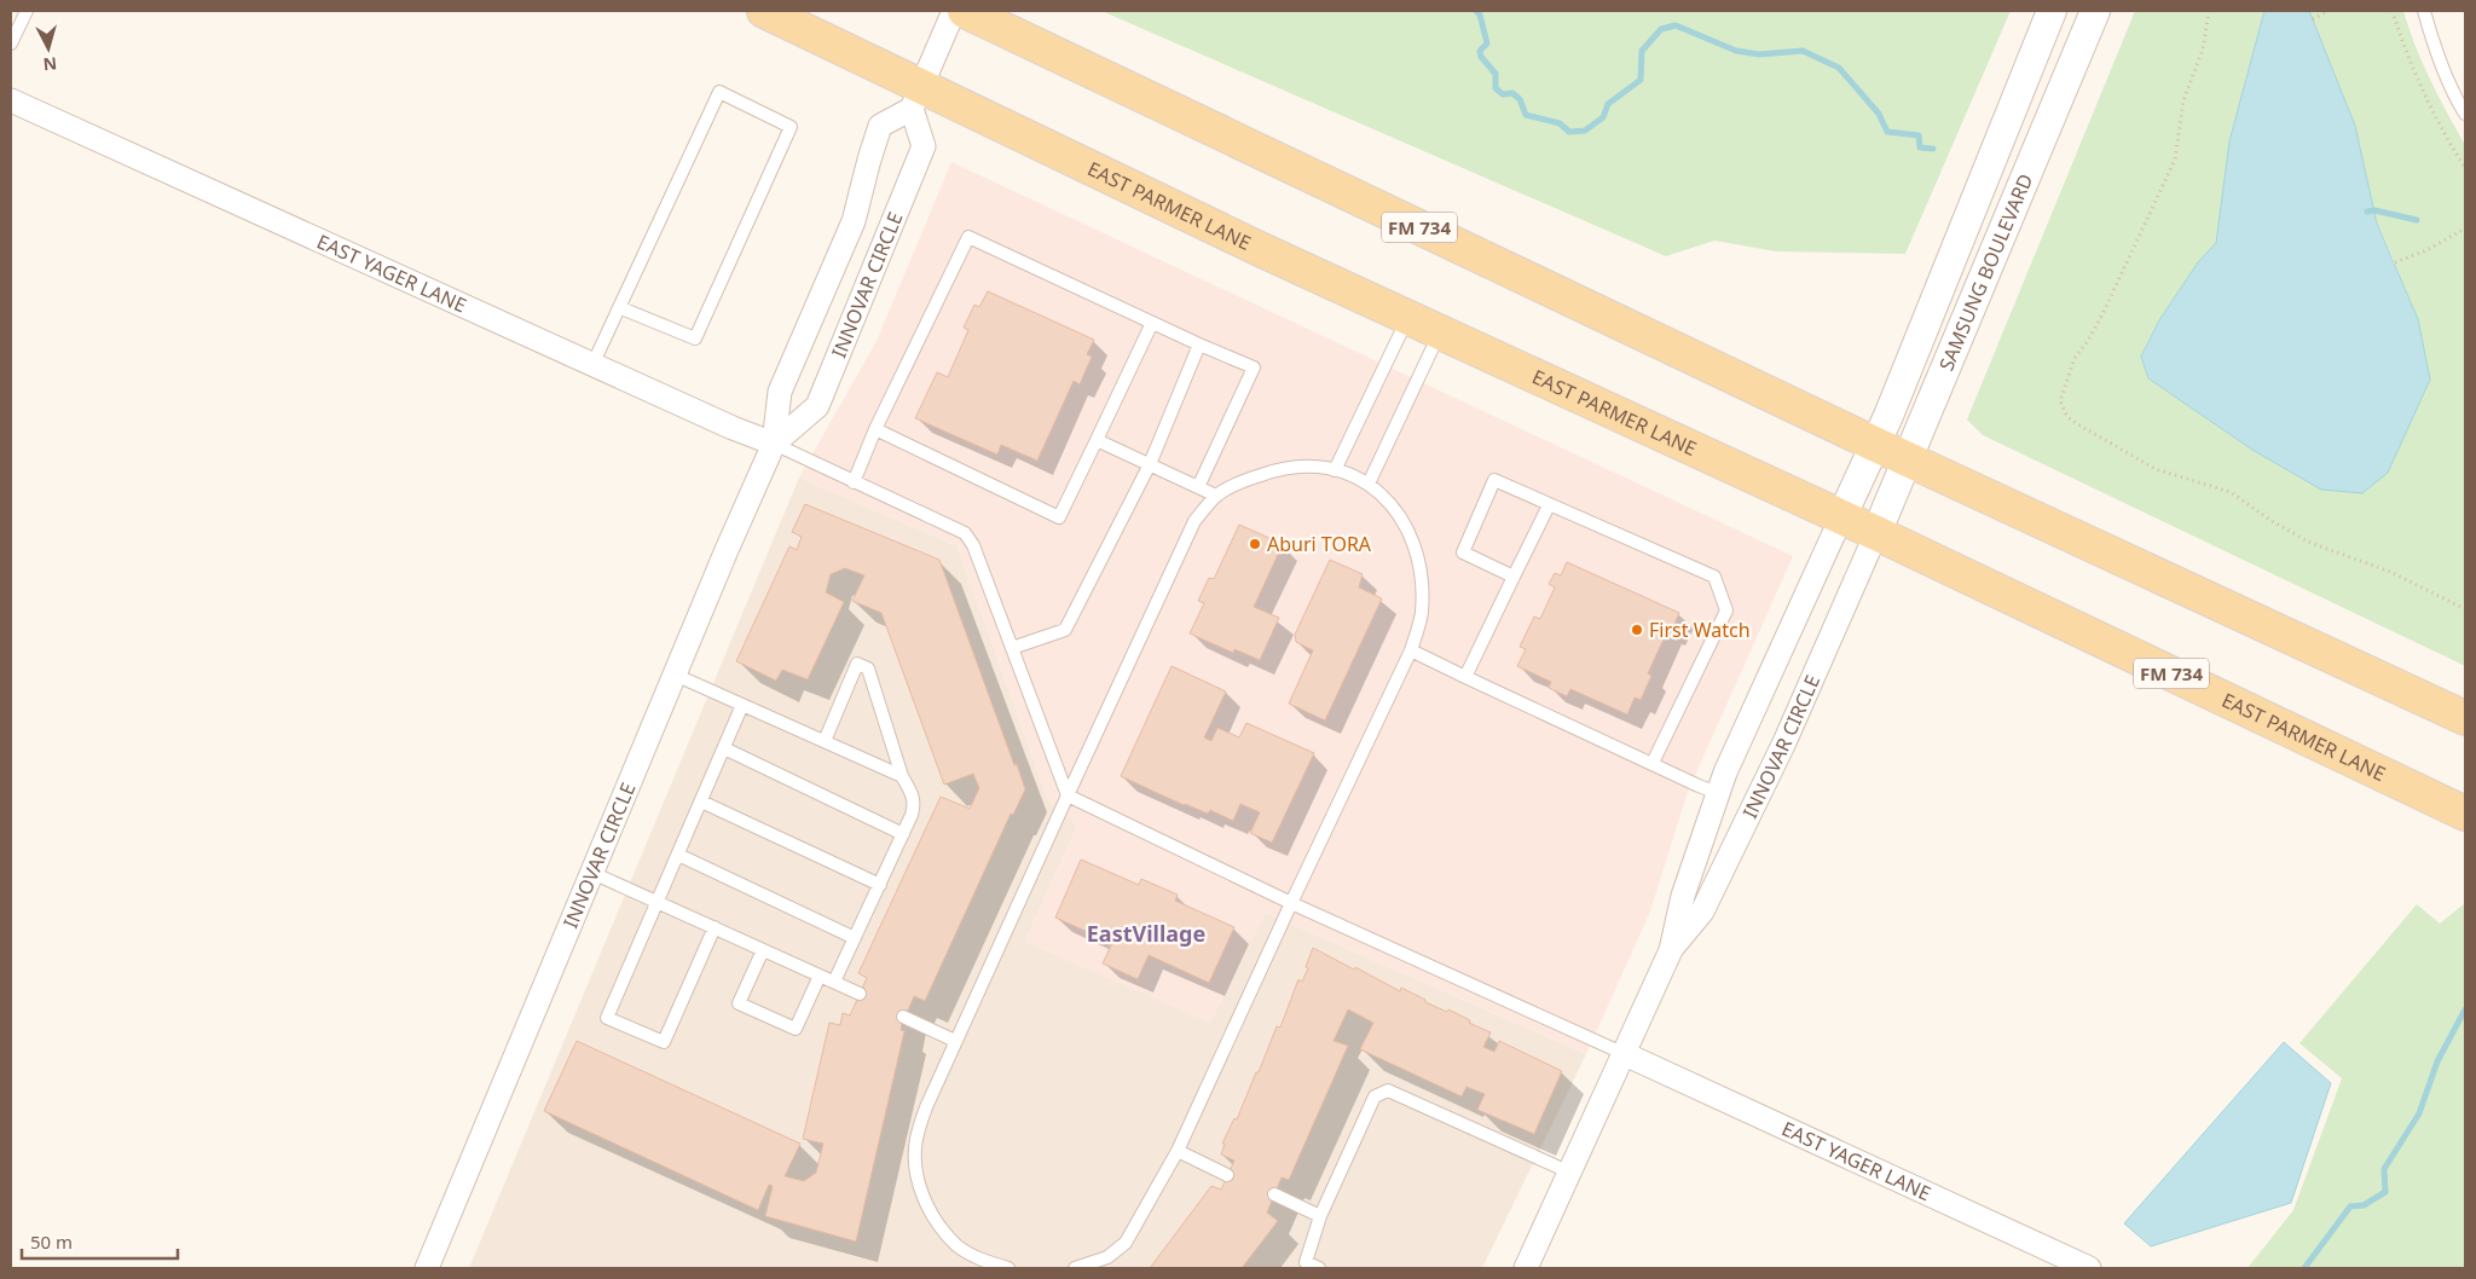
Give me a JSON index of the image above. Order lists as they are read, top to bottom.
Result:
{
  "streets": {
    "main road": ["EAST PARMER LANE", "FM 734"],
    "street": ["SAMSUNG BOULEVARD", "EAST YAGER LANE", "INNOVAR CIRCLE"]
  },
  "crossings": [
    ["EAST PARMER LANE", "SAMSUNG BOULEVARD"],
    ["EAST PARMER LANE", "INNOVAR CIRCLE"],
    ["FM 734", "SAMSUNG BOULEVARD"],
    ["SAMSUNG BOULEVARD", "INNOVAR CIRCLE"],
    ["EAST YAGER LANE", "INNOVAR CIRCLE"]
  ],
  "districts": ["EastVillage"],
  "places": ["Aburi TORA", "First Watch"],
  "scale_bar": "50 m",
  "north": "bottom"
}
